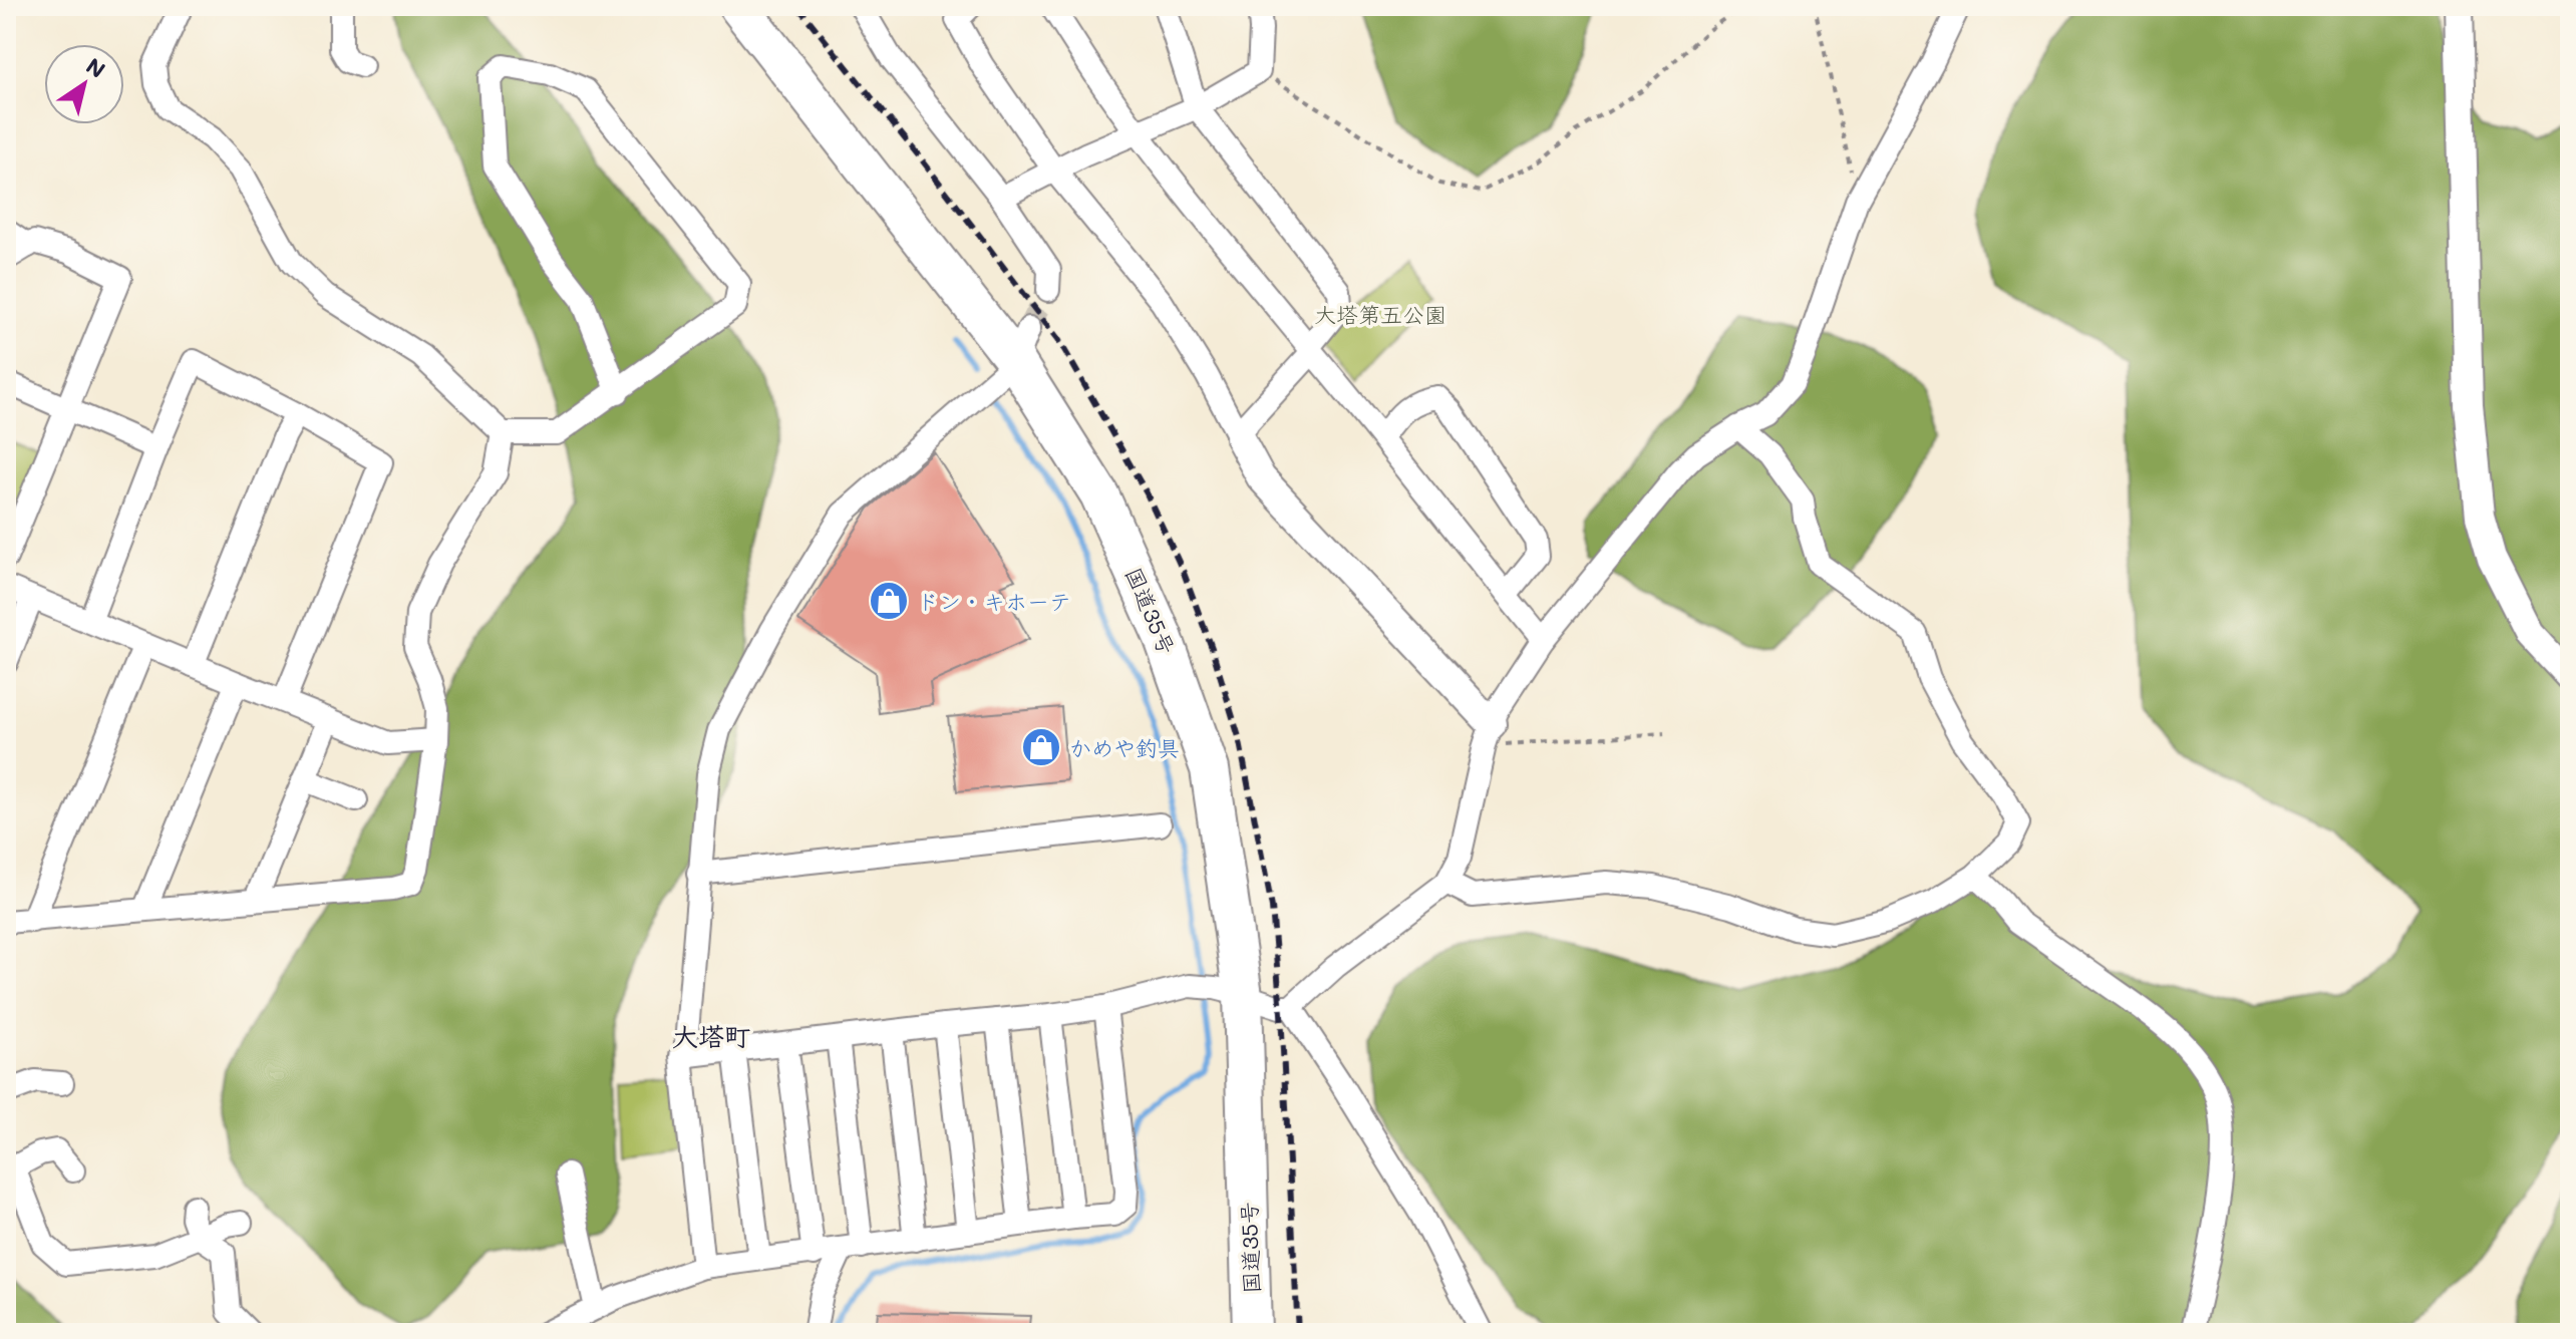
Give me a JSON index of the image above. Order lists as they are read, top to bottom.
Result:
{
  "streets": {
    "highway": ["国道35号"]
  },
  "districts": ["大塔町"],
  "parks": ["大塔第五公園"],
  "places": {
    "shop": ["ドン・キホーテ", "かめや釣具"]
  },
  "north": "top right"
}
